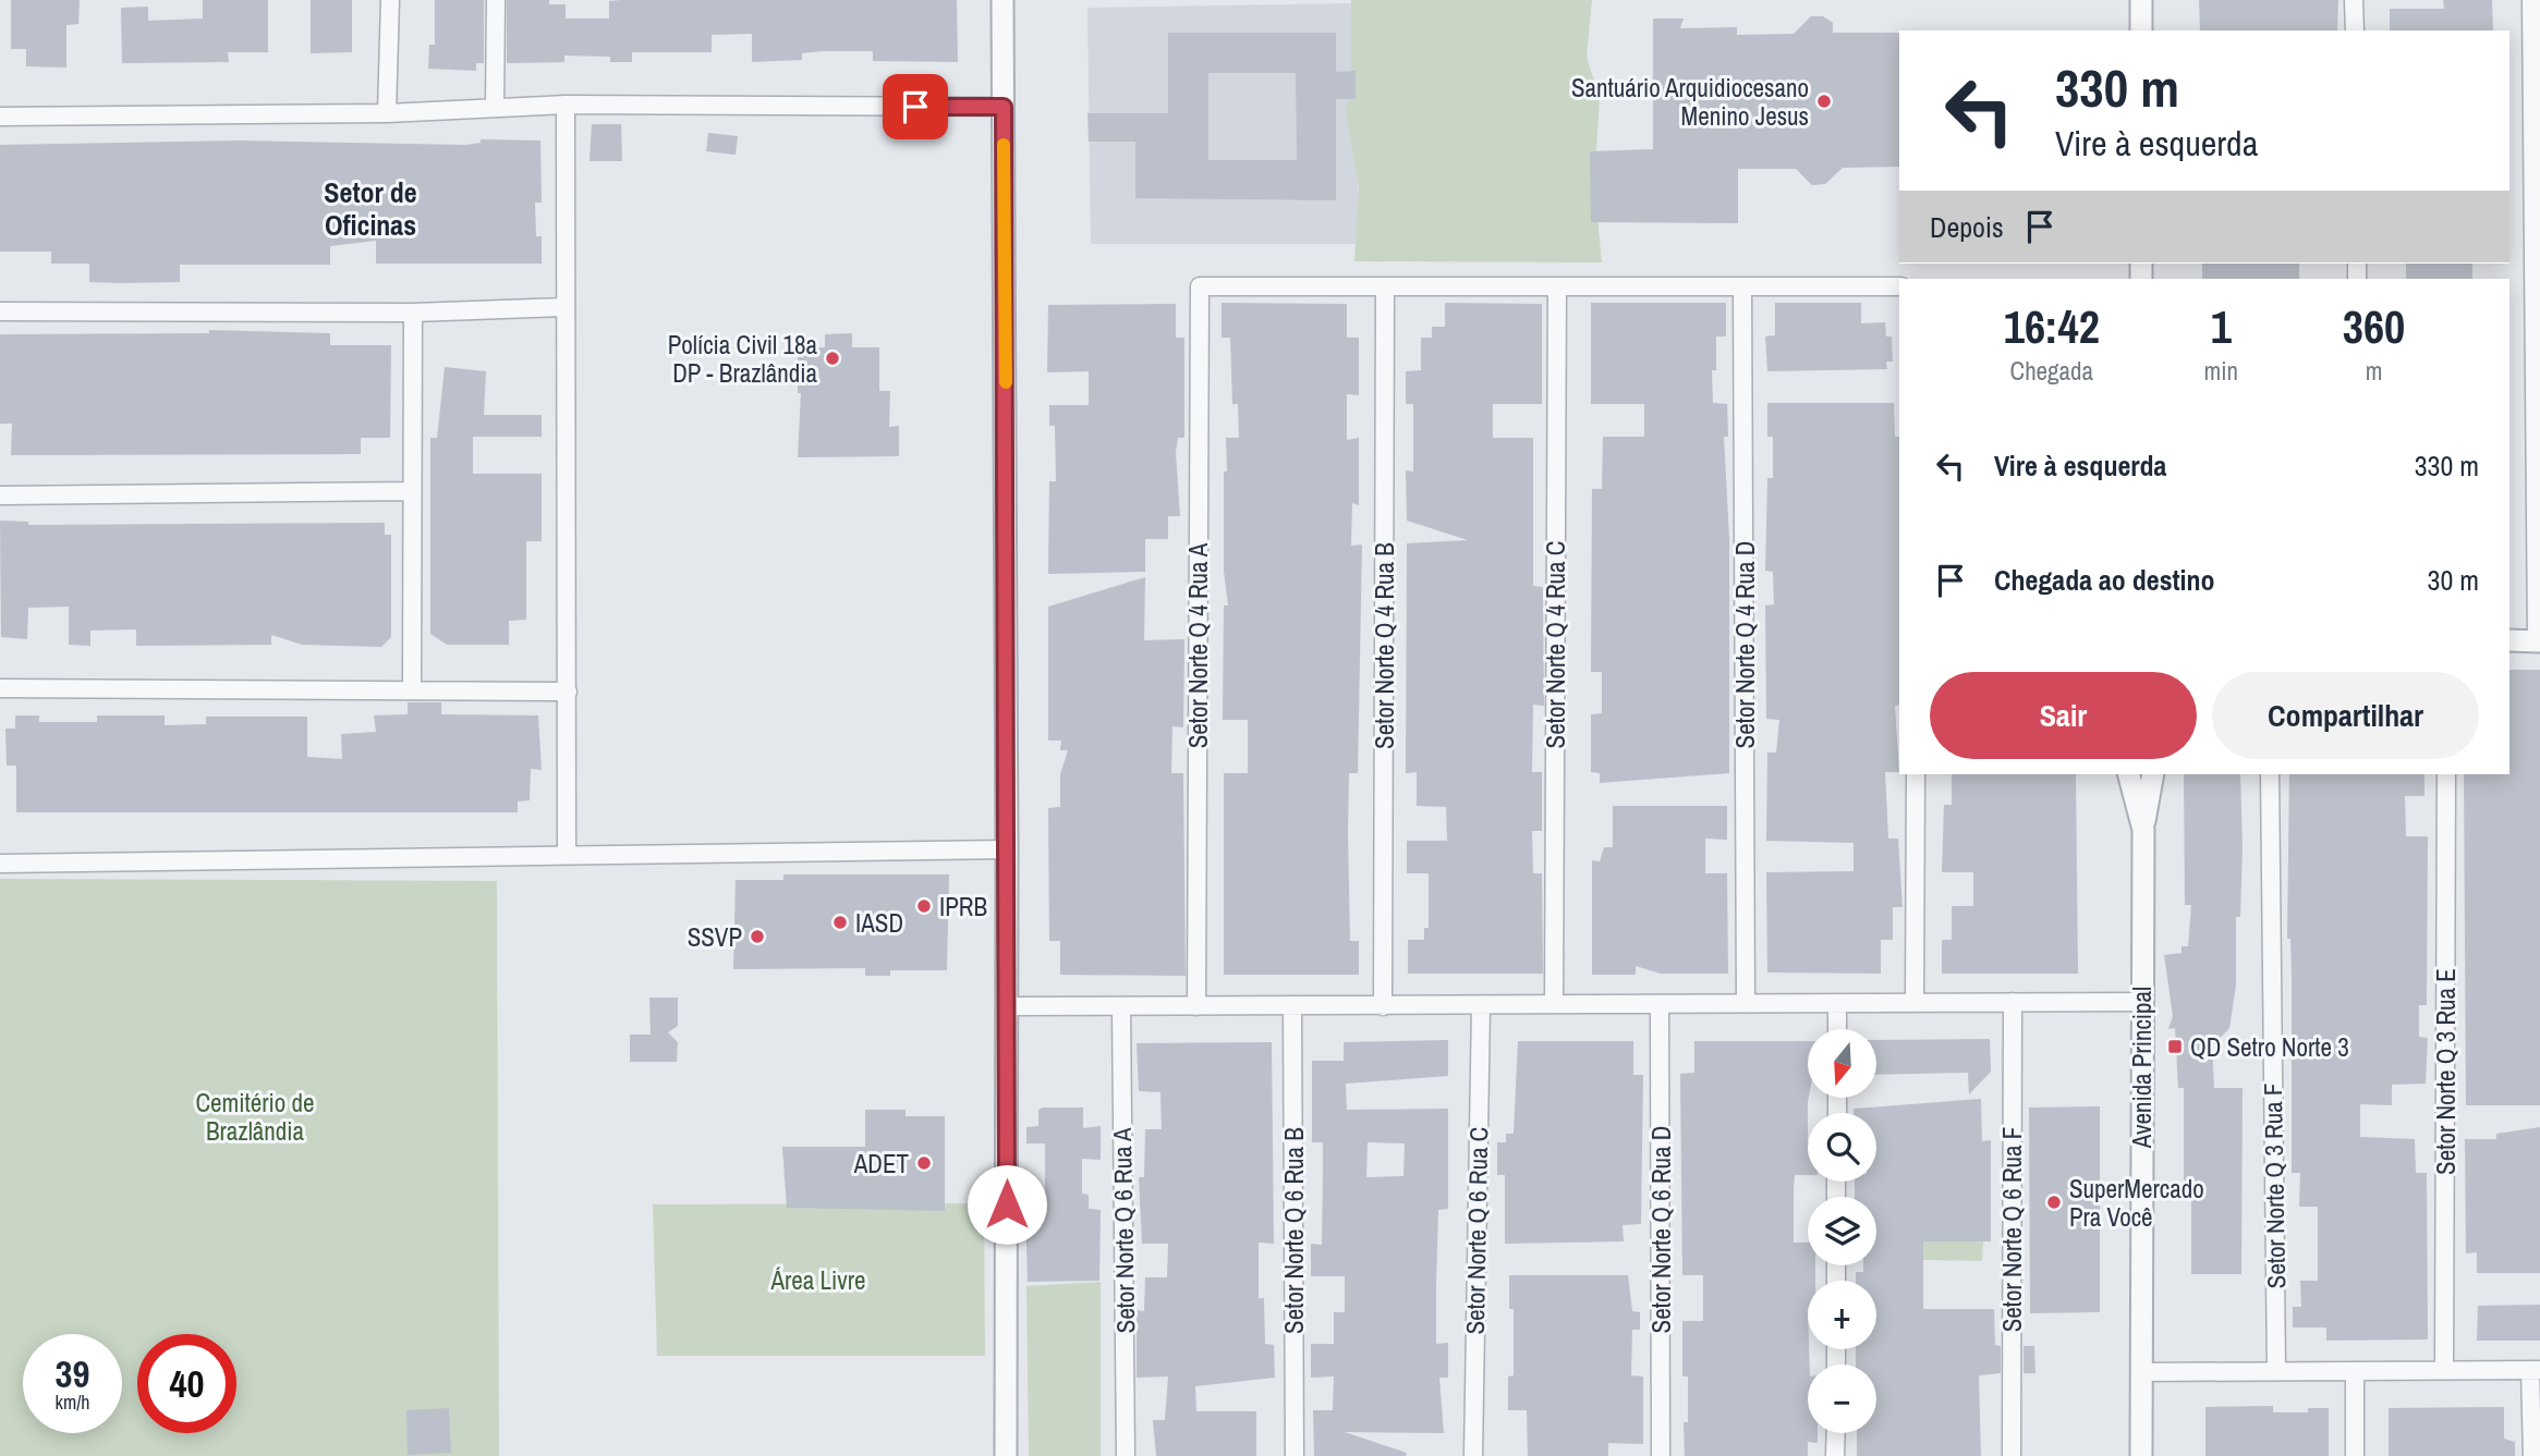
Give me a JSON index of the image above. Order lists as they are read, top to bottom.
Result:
{
  "streets": {
    "street": [
      "Setor Norte Q 4 Rua C",
      "Setor Norte Q 4 Rua D",
      "Setor Norte Q 4 Rua A",
      "Setor Norte Q 4 Rua B",
      "Avenida Principal",
      "Setor Norte Q 3 Rua E",
      "Setor Norte Q 3 Rua F",
      "Setor Norte Q 6 Rua D",
      "Setor Norte Q 6 Rua F",
      "Setor Norte Q 6 Rua A",
      "Setor Norte Q 6 Rua B",
      "Setor Norte Q 6 Rua C"
    ]
  },
  "crossings": [
    ["Setor Norte Q 4 Rua A", "Setor Norte Q 4 Rua B"]
  ],
  "districts": ["Setor de Oficinas"],
  "parks": ["Cemitério de Brazlândia", "Área Livre"],
  "places": {
    "other": [
      "Santuário Arquidiocesano Menino Jesus",
      "Polícia Civil 18a DP - Brazlândia",
      "IPRB",
      "IASD",
      "SSVP",
      "ADET",
      "SuperMercado Pra Você"
    ],
    "transit": ["QD Setro Norte 3"]
  },
  "north": "bottom",
  "page": {
    "turn": ["330 m", "Vire à esquerda"],
    "then": "Depois",
    "eta": [
      "16:42",
      "Chegada",
      "1",
      "min",
      "360",
      "m"
    ],
    "list": [
      {
        "name": "Vire à esquerda",
        "value": "330 m"
      },
      {
        "name": "Chegada ao destino",
        "value": "30 m"
      }
    ],
    "buttons": ["Sair", "Compartilhar"],
    "map_buttons": ["+", "−"],
    "speed": "39 km/h",
    "limit": "40"
  }
}
